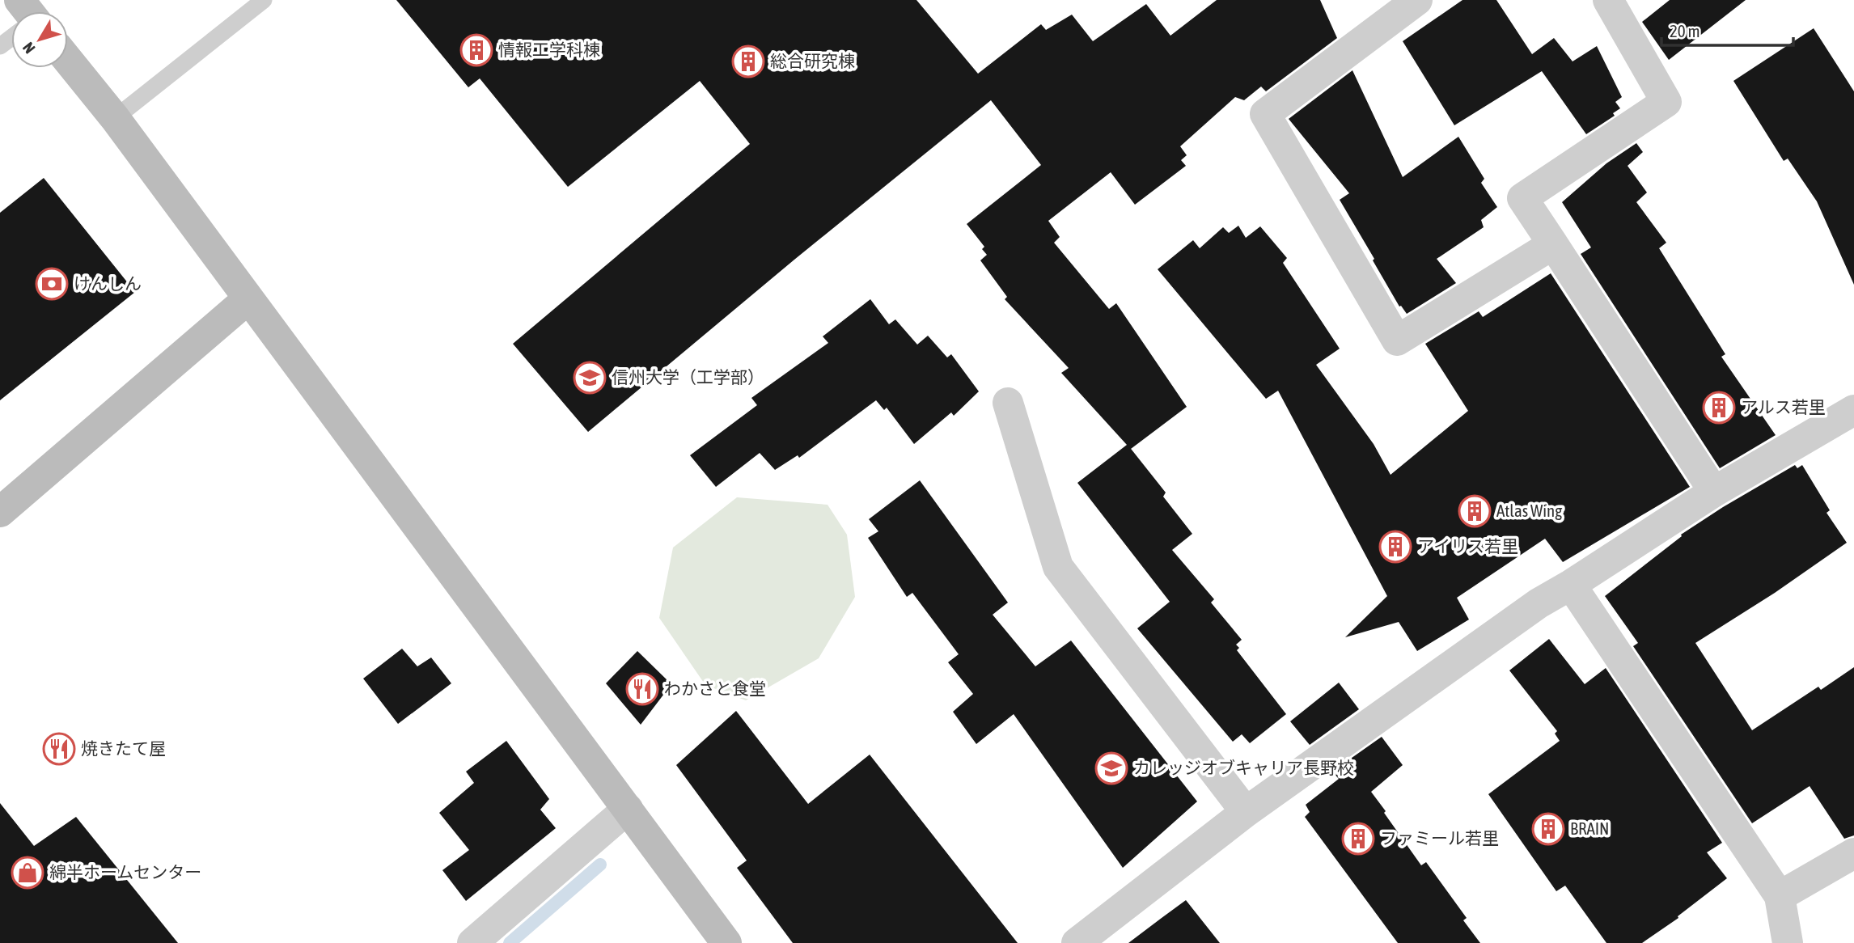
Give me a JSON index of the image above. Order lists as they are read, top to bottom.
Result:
{
  "places": {
    "building": [
      "情報工学科棟",
      "総合研究棟",
      "アルス若里",
      "Atlas Wing",
      "アイリス若里",
      "BRAIN",
      "ファミール若里"
    ],
    "bank": ["けんしん"],
    "school or university": ["信州大学（工学部）", "カレッジオブキャリア長野校"],
    "restaurant": ["わかさと食堂", "焼きたて屋"],
    "shop": ["綿半ホームセンター"]
  },
  "scale_bar": "20 m",
  "north": "bottom left"
}
